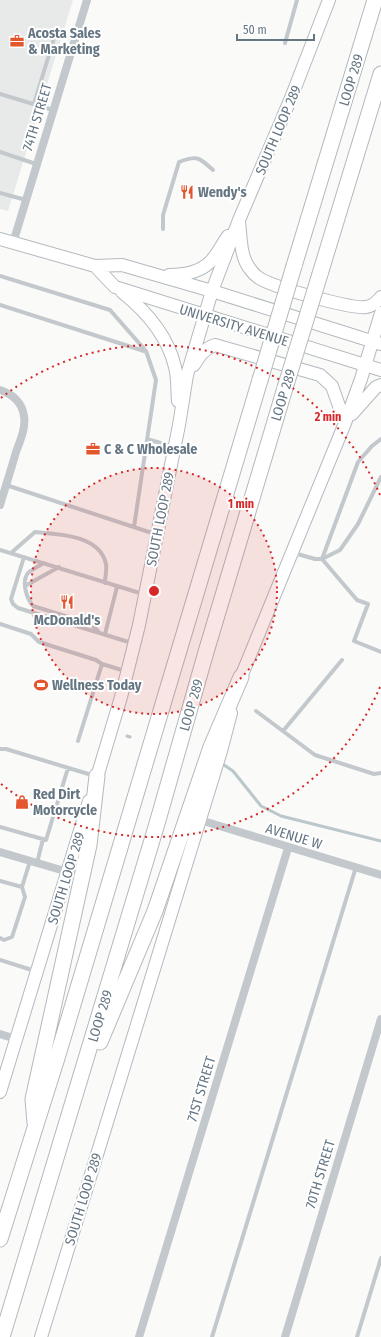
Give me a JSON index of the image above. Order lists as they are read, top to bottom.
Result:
{
  "streets": {
    "highway": ["LOOP 289"],
    "main road": ["SOUTH LOOP 289", "UNIVERSITY AVENUE"],
    "street": [
      "74TH STREET",
      "AVENUE W",
      "71ST STREET",
      "70TH STREET"
    ]
  },
  "crossings": [
    ["74TH STREET", "UNIVERSITY AVENUE"],
    ["SOUTH LOOP 289", "UNIVERSITY AVENUE"],
    ["SOUTH LOOP 289", "AVENUE W"],
    ["AVENUE W", "71ST STREET"]
  ],
  "places": {
    "office": ["Acosta Sales & Marketing", "C & C Wholesale"],
    "restaurant": ["Wendy's", "McDonald's"],
    "sports": ["Wellness Today"],
    "shop": ["Red Dirt Motorcycle"]
  },
  "scale_bar": "50 m",
  "rings": ["2 min", "1 min"]
}
